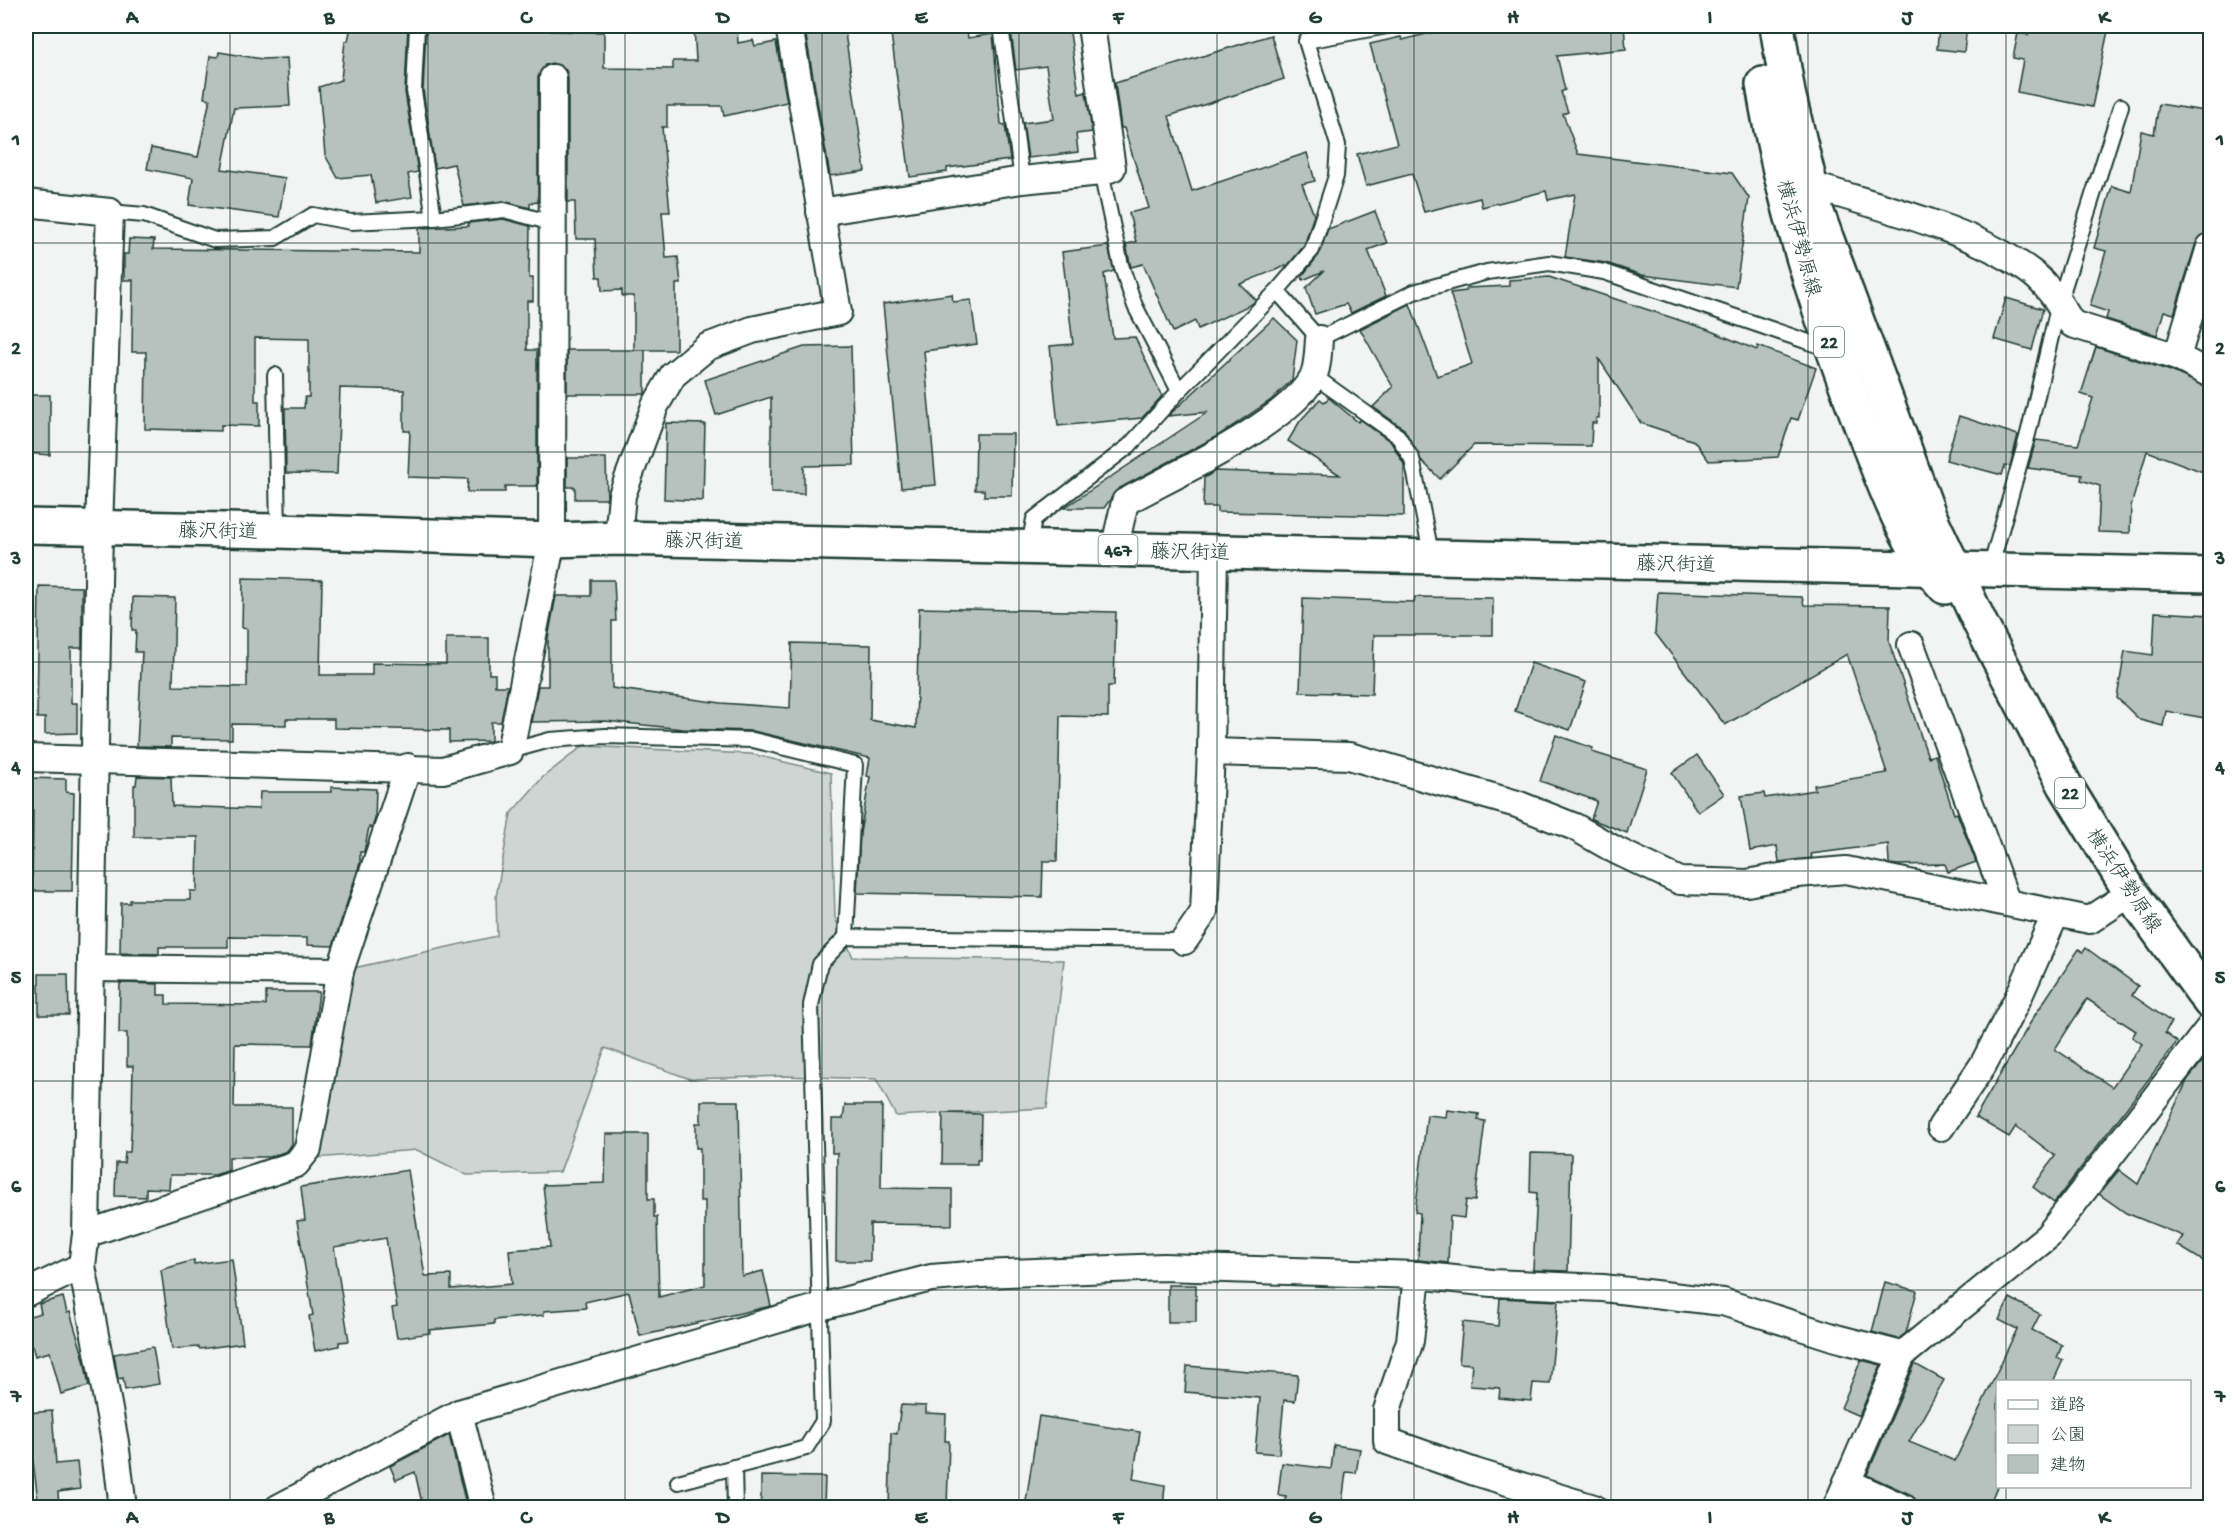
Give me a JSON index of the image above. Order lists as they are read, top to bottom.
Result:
{
  "streets": {
    "main road": [
      "横浜伊勢原線",
      "22",
      "藤沢街道",
      "467"
    ]
  },
  "crossings": [
    ["横浜伊勢原線", "藤沢街道"]
  ],
  "legend": ["道路", "公園", "建物"],
  "grid": {
    "columns": [
      "A",
      "B",
      "C",
      "D",
      "E",
      "F",
      "G",
      "H",
      "I",
      "J",
      "K"
    ],
    "rows": [
      "1",
      "2",
      "3",
      "4",
      "5",
      "6",
      "7"
    ]
  }
}
